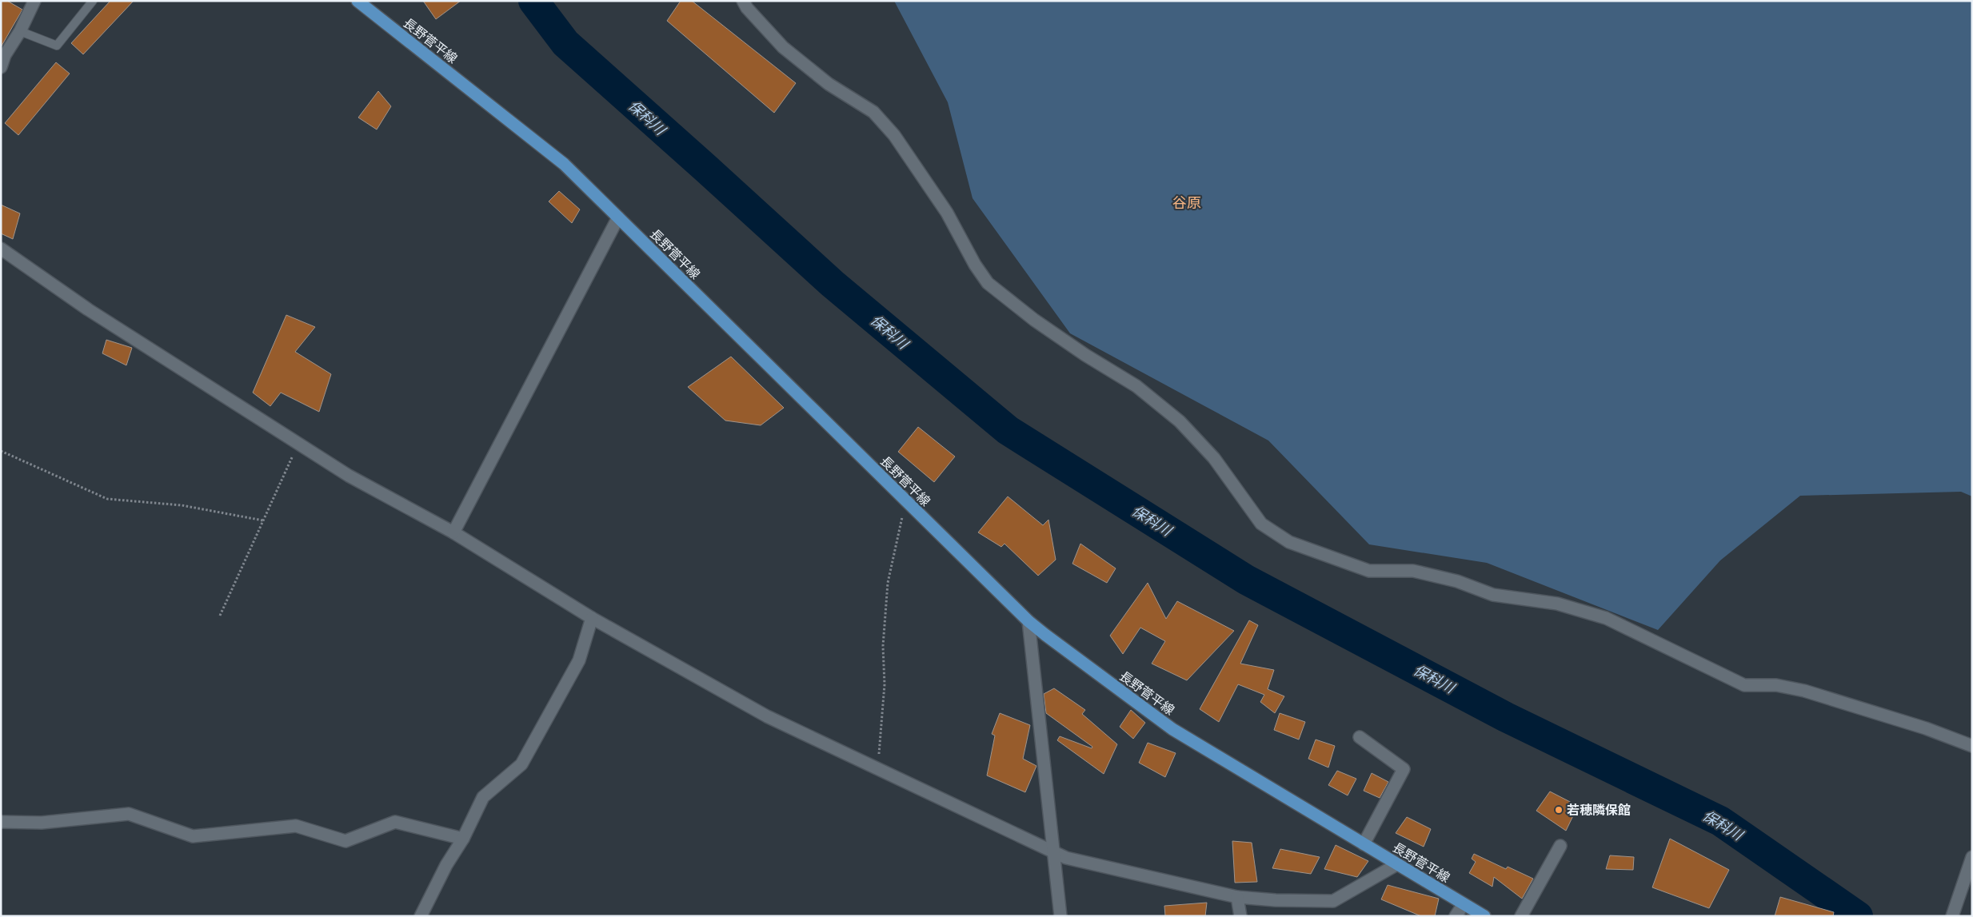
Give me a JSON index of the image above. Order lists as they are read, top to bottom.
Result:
{
  "streets": {
    "main road": ["長野菅平線"]
  },
  "districts": ["谷原"],
  "water": ["保科川"],
  "places": ["若穂隣保館"]
}
